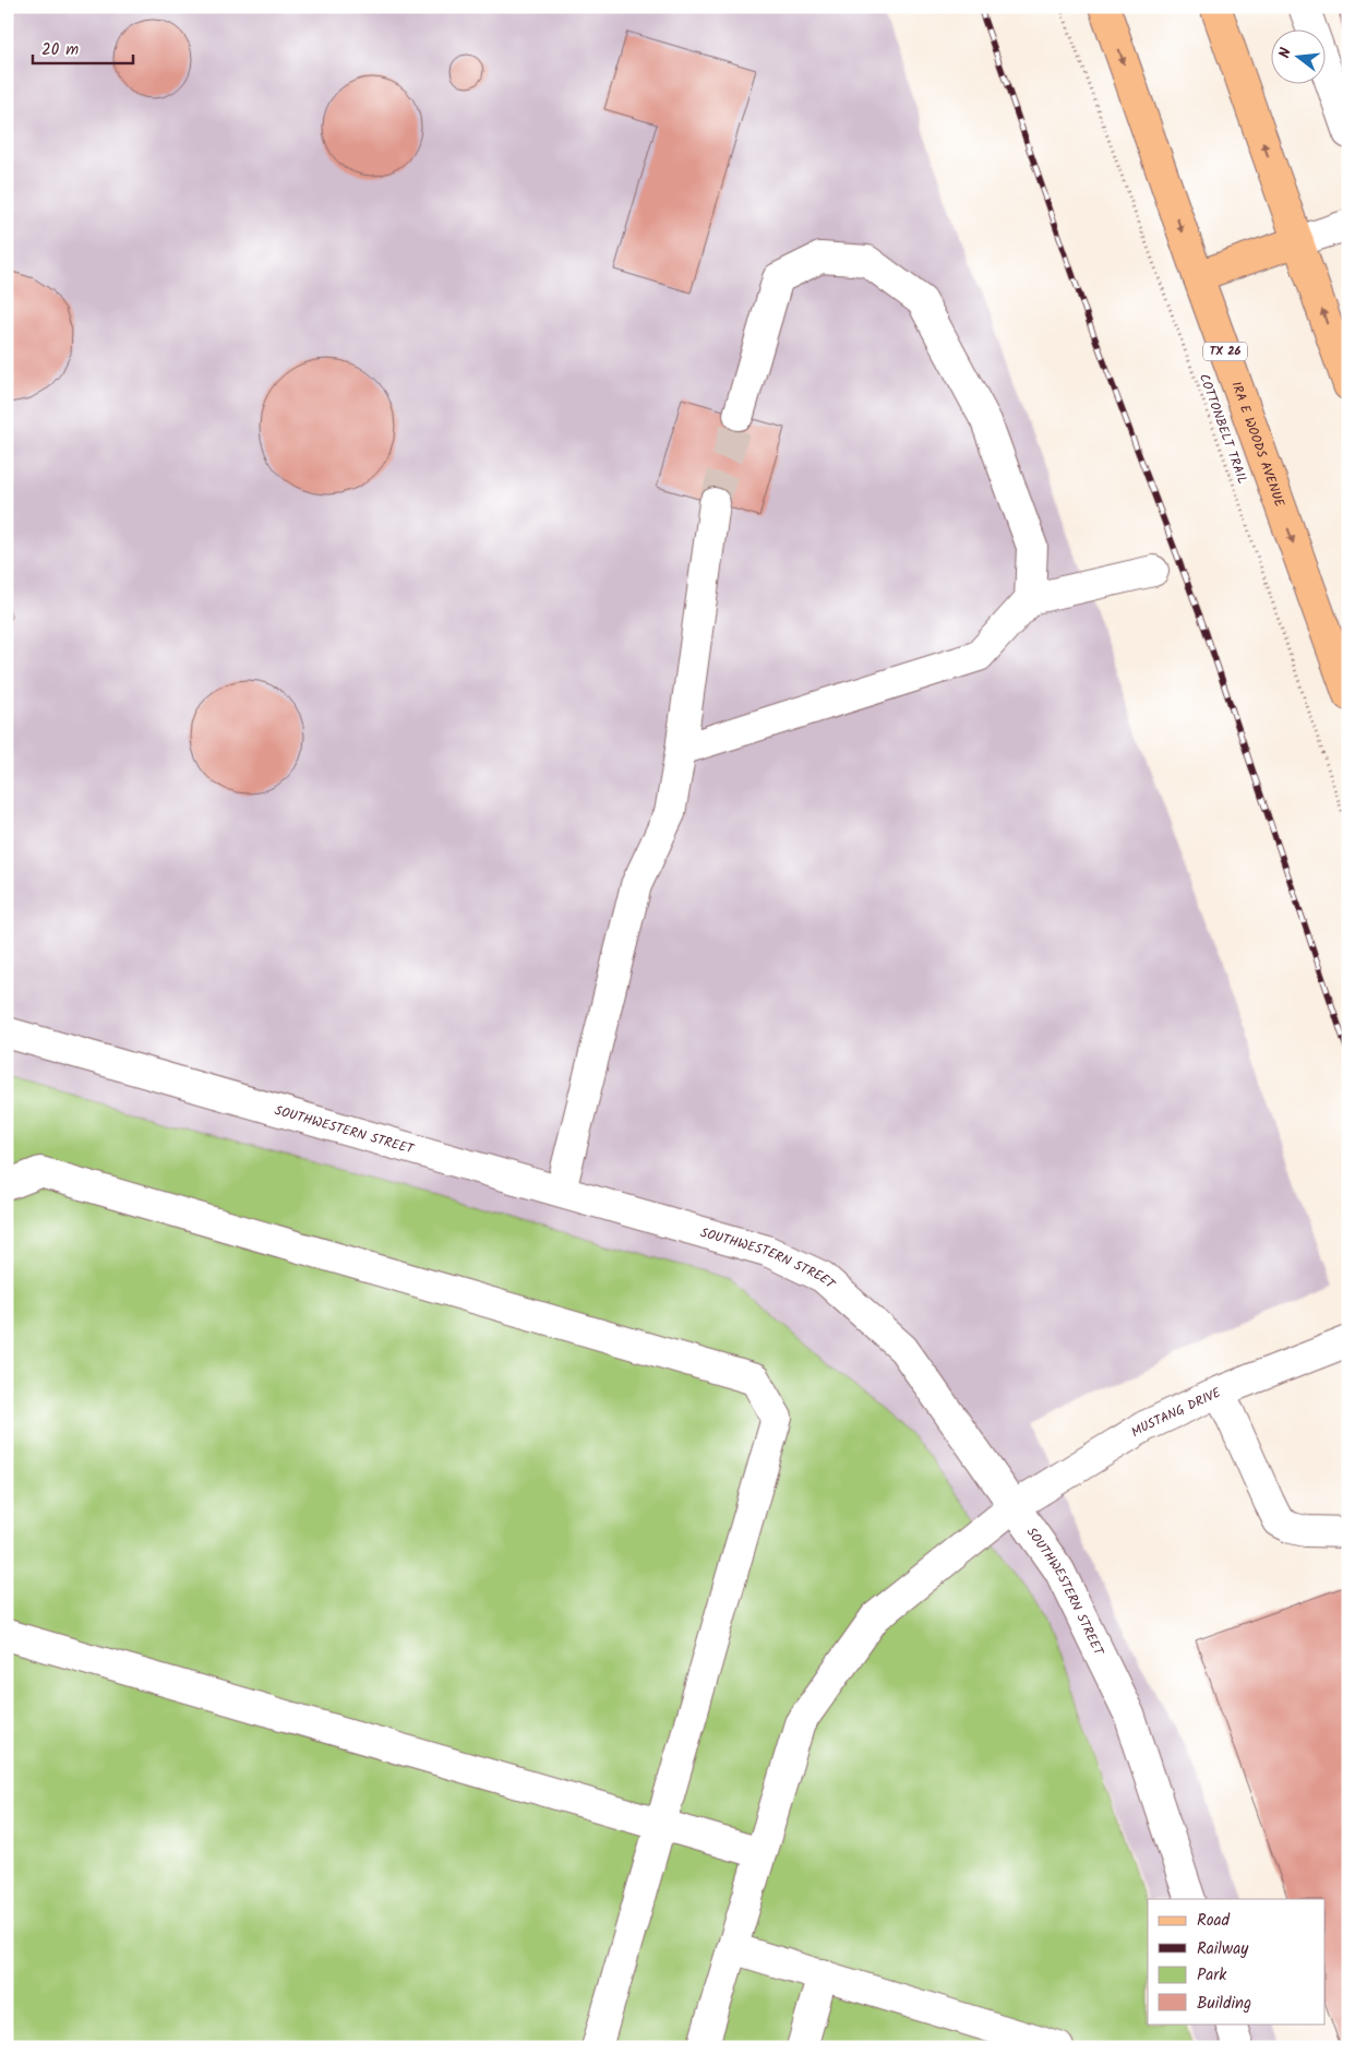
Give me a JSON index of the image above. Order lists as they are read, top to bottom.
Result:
{
  "streets": {
    "main road": ["TX 26", "IRA E WOODS AVENUE"],
    "street": ["SOUTHWESTERN STREET", "MUSTANG DRIVE"],
    "path": ["COTTONBELT TRAIL"]
  },
  "crossings": [
    ["SOUTHWESTERN STREET", "MUSTANG DRIVE"]
  ],
  "legend": [
    "Road",
    "Railway",
    "Park",
    "Building"
  ],
  "scale_bar": "20 m",
  "north": "left"
}
